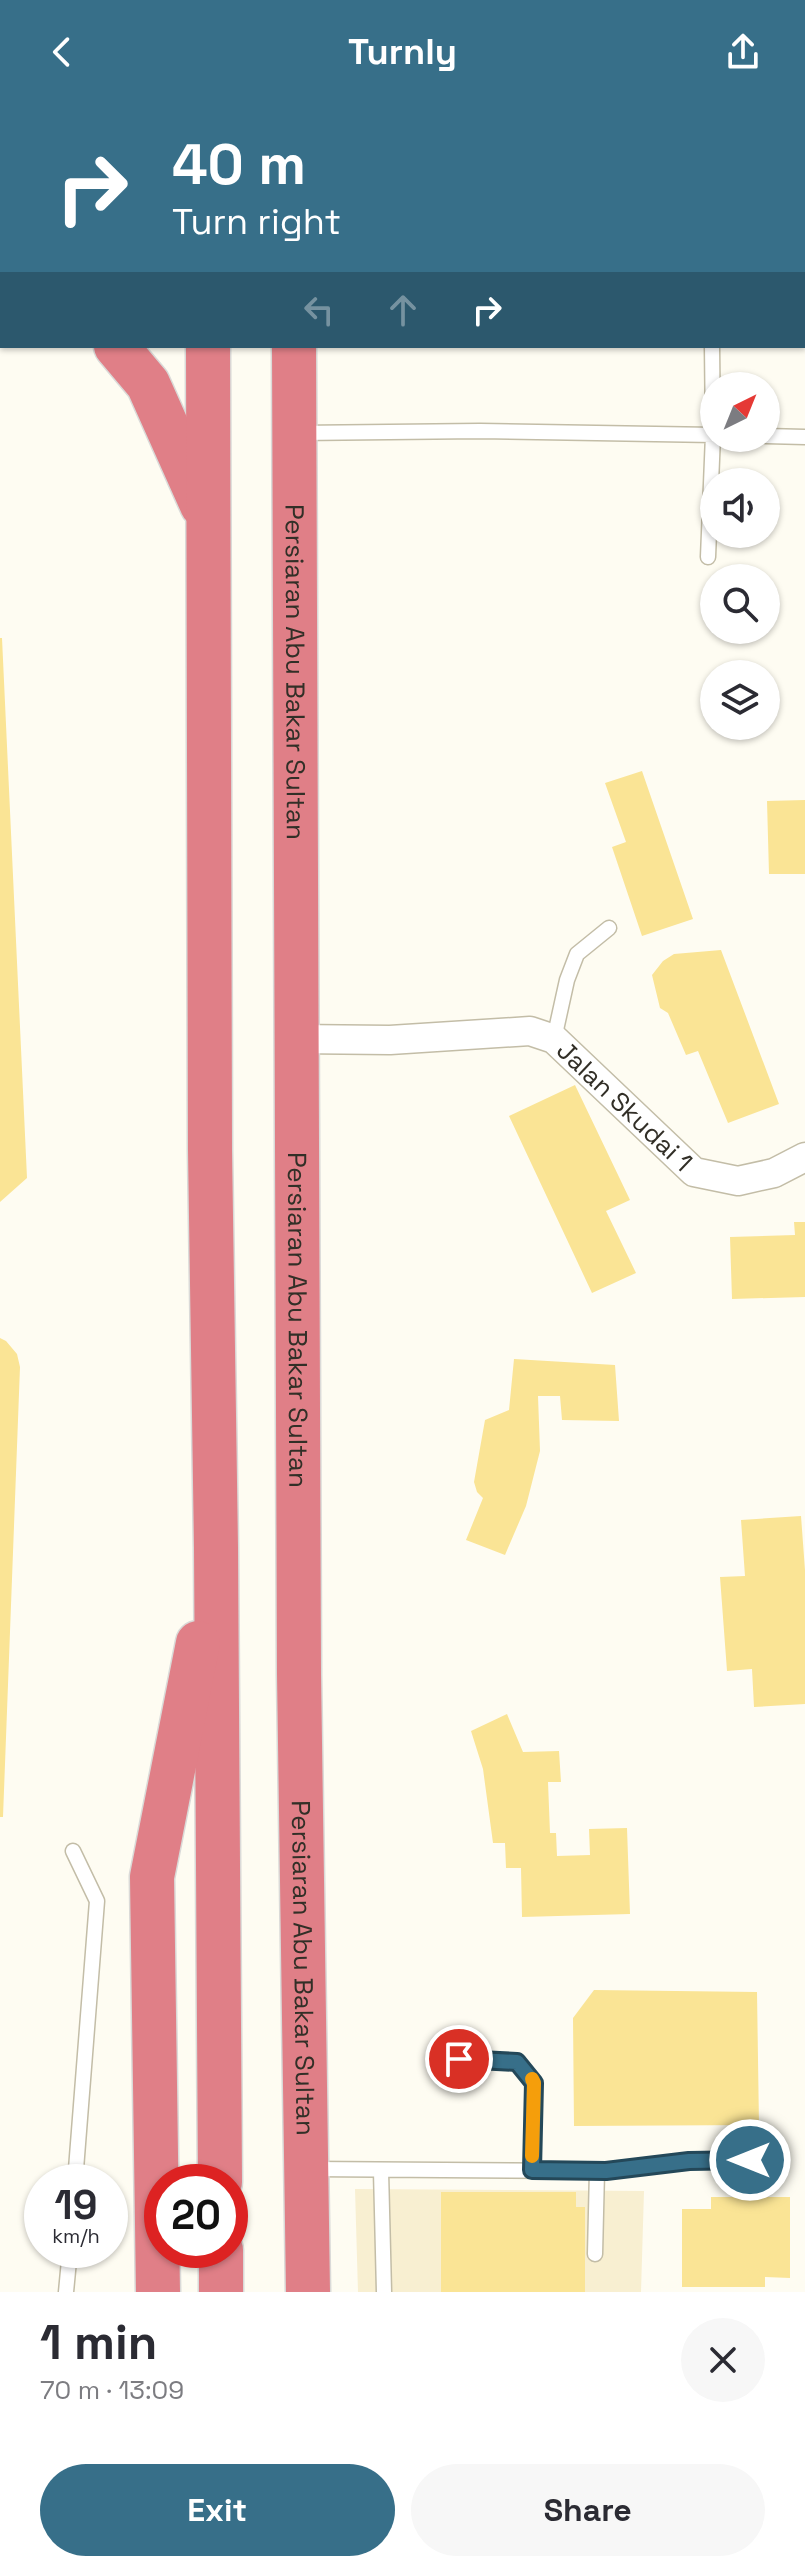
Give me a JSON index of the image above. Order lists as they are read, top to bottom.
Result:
{
  "streets": {
    "highway": ["Persiaran Abu Bakar Sultan"],
    "street": ["Jalan Skudai 1"]
  },
  "crossings": [
    ["Persiaran Abu Bakar Sultan", "Jalan Skudai 1"]
  ],
  "north": "top right",
  "page": {
    "header": "Turnly",
    "turn": ["40 m", "Turn right"],
    "speed": "19 km/h",
    "limit": "20",
    "heading": ["1 min", "70 m · 13:09"],
    "buttons": ["Exit", "Share"]
  }
}
